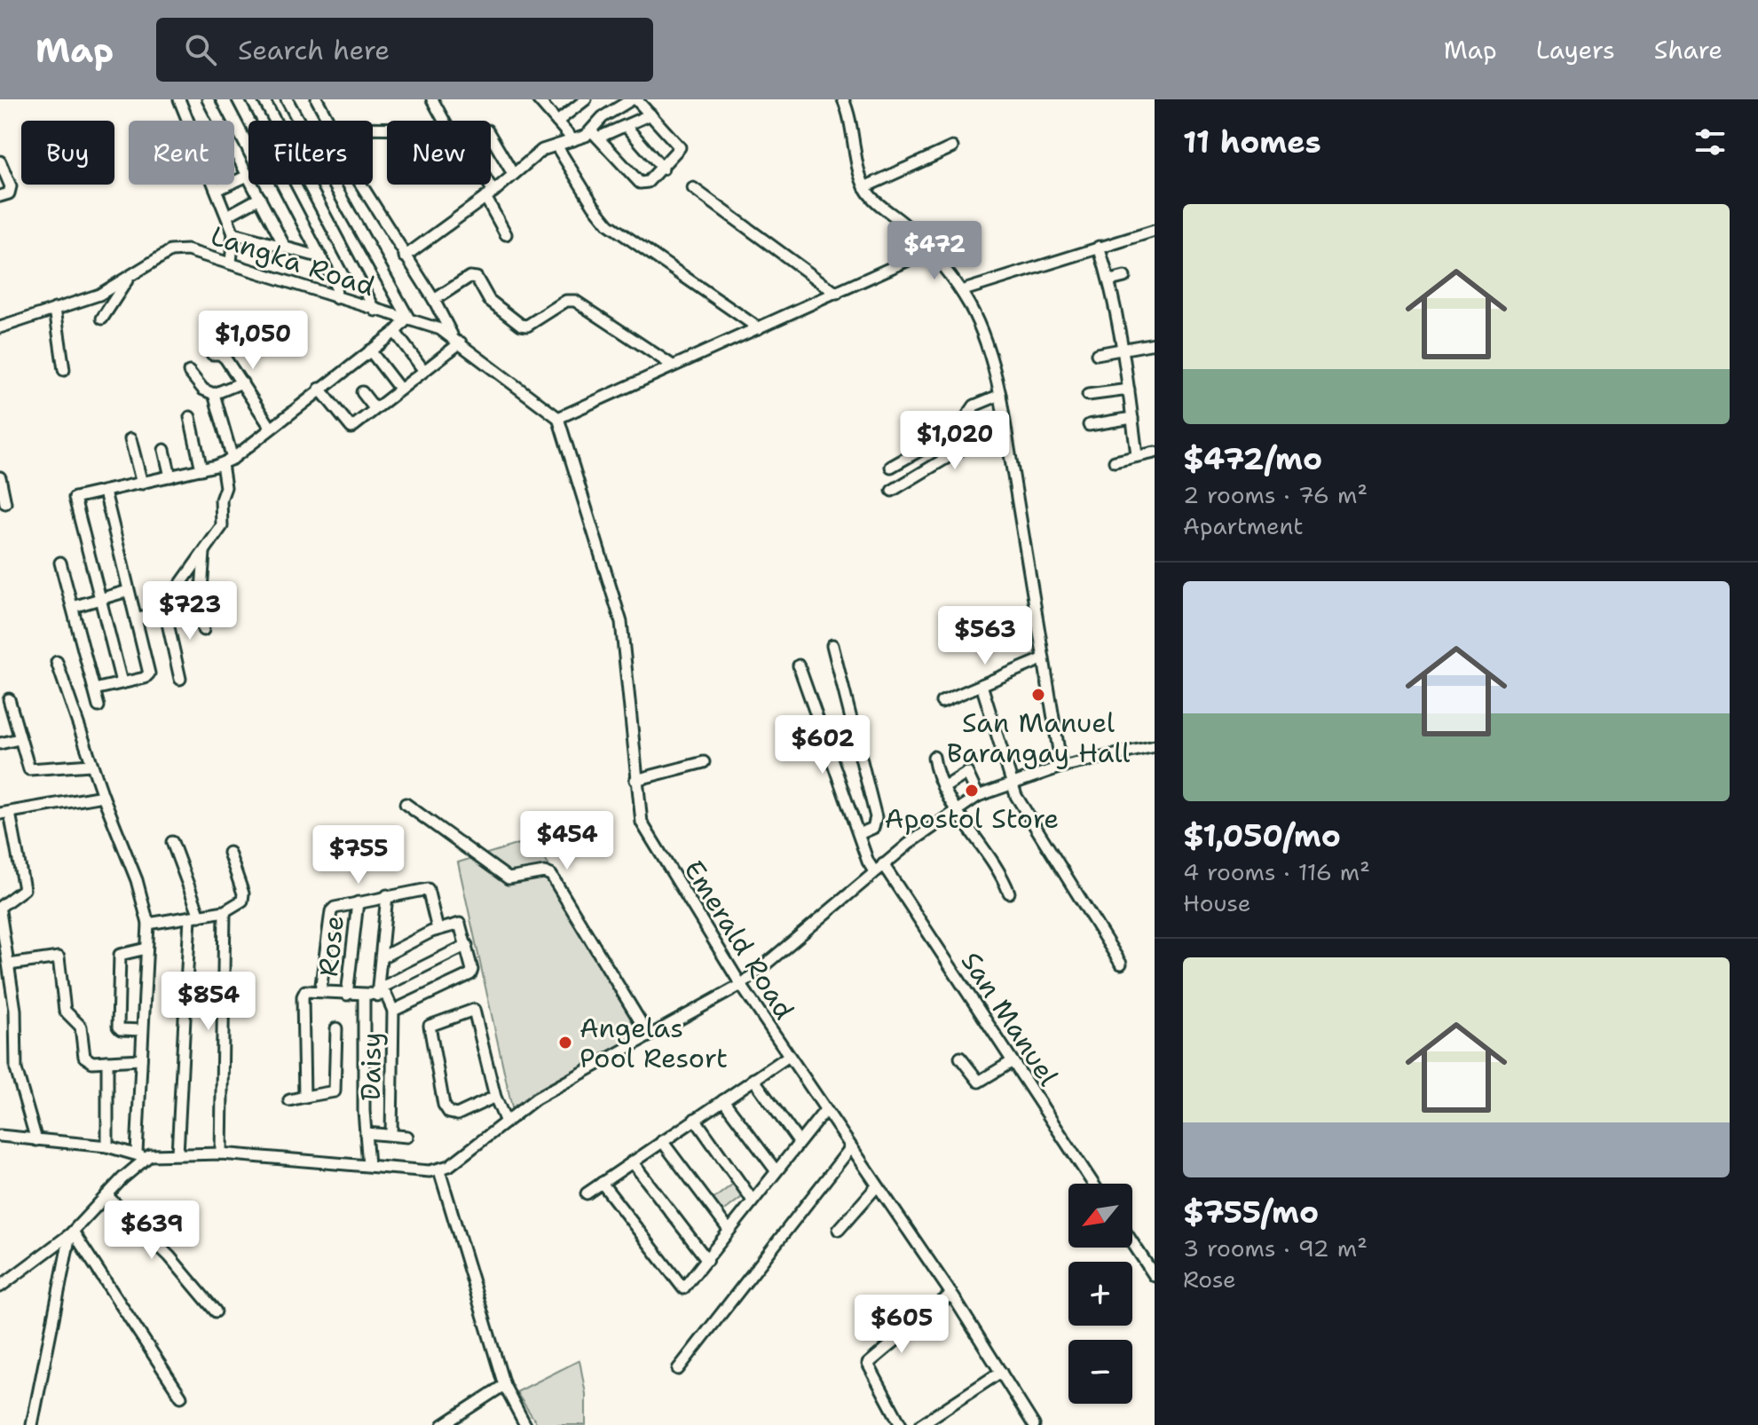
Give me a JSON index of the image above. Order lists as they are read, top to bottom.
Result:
{
  "streets": {
    "street": [
      "Langka Road",
      "Emerald Road",
      "Rose",
      "San Manuel",
      "Daisy"
    ]
  },
  "crossings": [
    ["Langka Road", "Emerald Road"]
  ],
  "places": ["San Manuel Barangay Hall", "Apostol Store", "Angelas Pool Resort"],
  "north": "bottom left",
  "page": {
    "header": "Map",
    "search": "Search here",
    "nav": ["Map", "Layers", "Share"],
    "heading": "11 homes",
    "chip": [
      "Buy",
      "Rent",
      "Filters",
      "New"
    ],
    "list": [
      {
        "name": "$472/mo",
        "note": "2 rooms · 76 m² · Apartment"
      },
      {
        "name": "$1,050/mo",
        "note": "4 rooms · 116 m² · House"
      },
      {
        "name": "$755/mo",
        "note": "3 rooms · 92 m² · Rose"
      }
    ],
    "price": [
      "$472",
      "$1,050",
      "$1,020",
      "$723",
      "$563",
      "$602",
      "$454",
      "$755",
      "$854",
      "$639",
      "$605"
    ],
    "map_buttons": ["+", "−"]
  }
}
